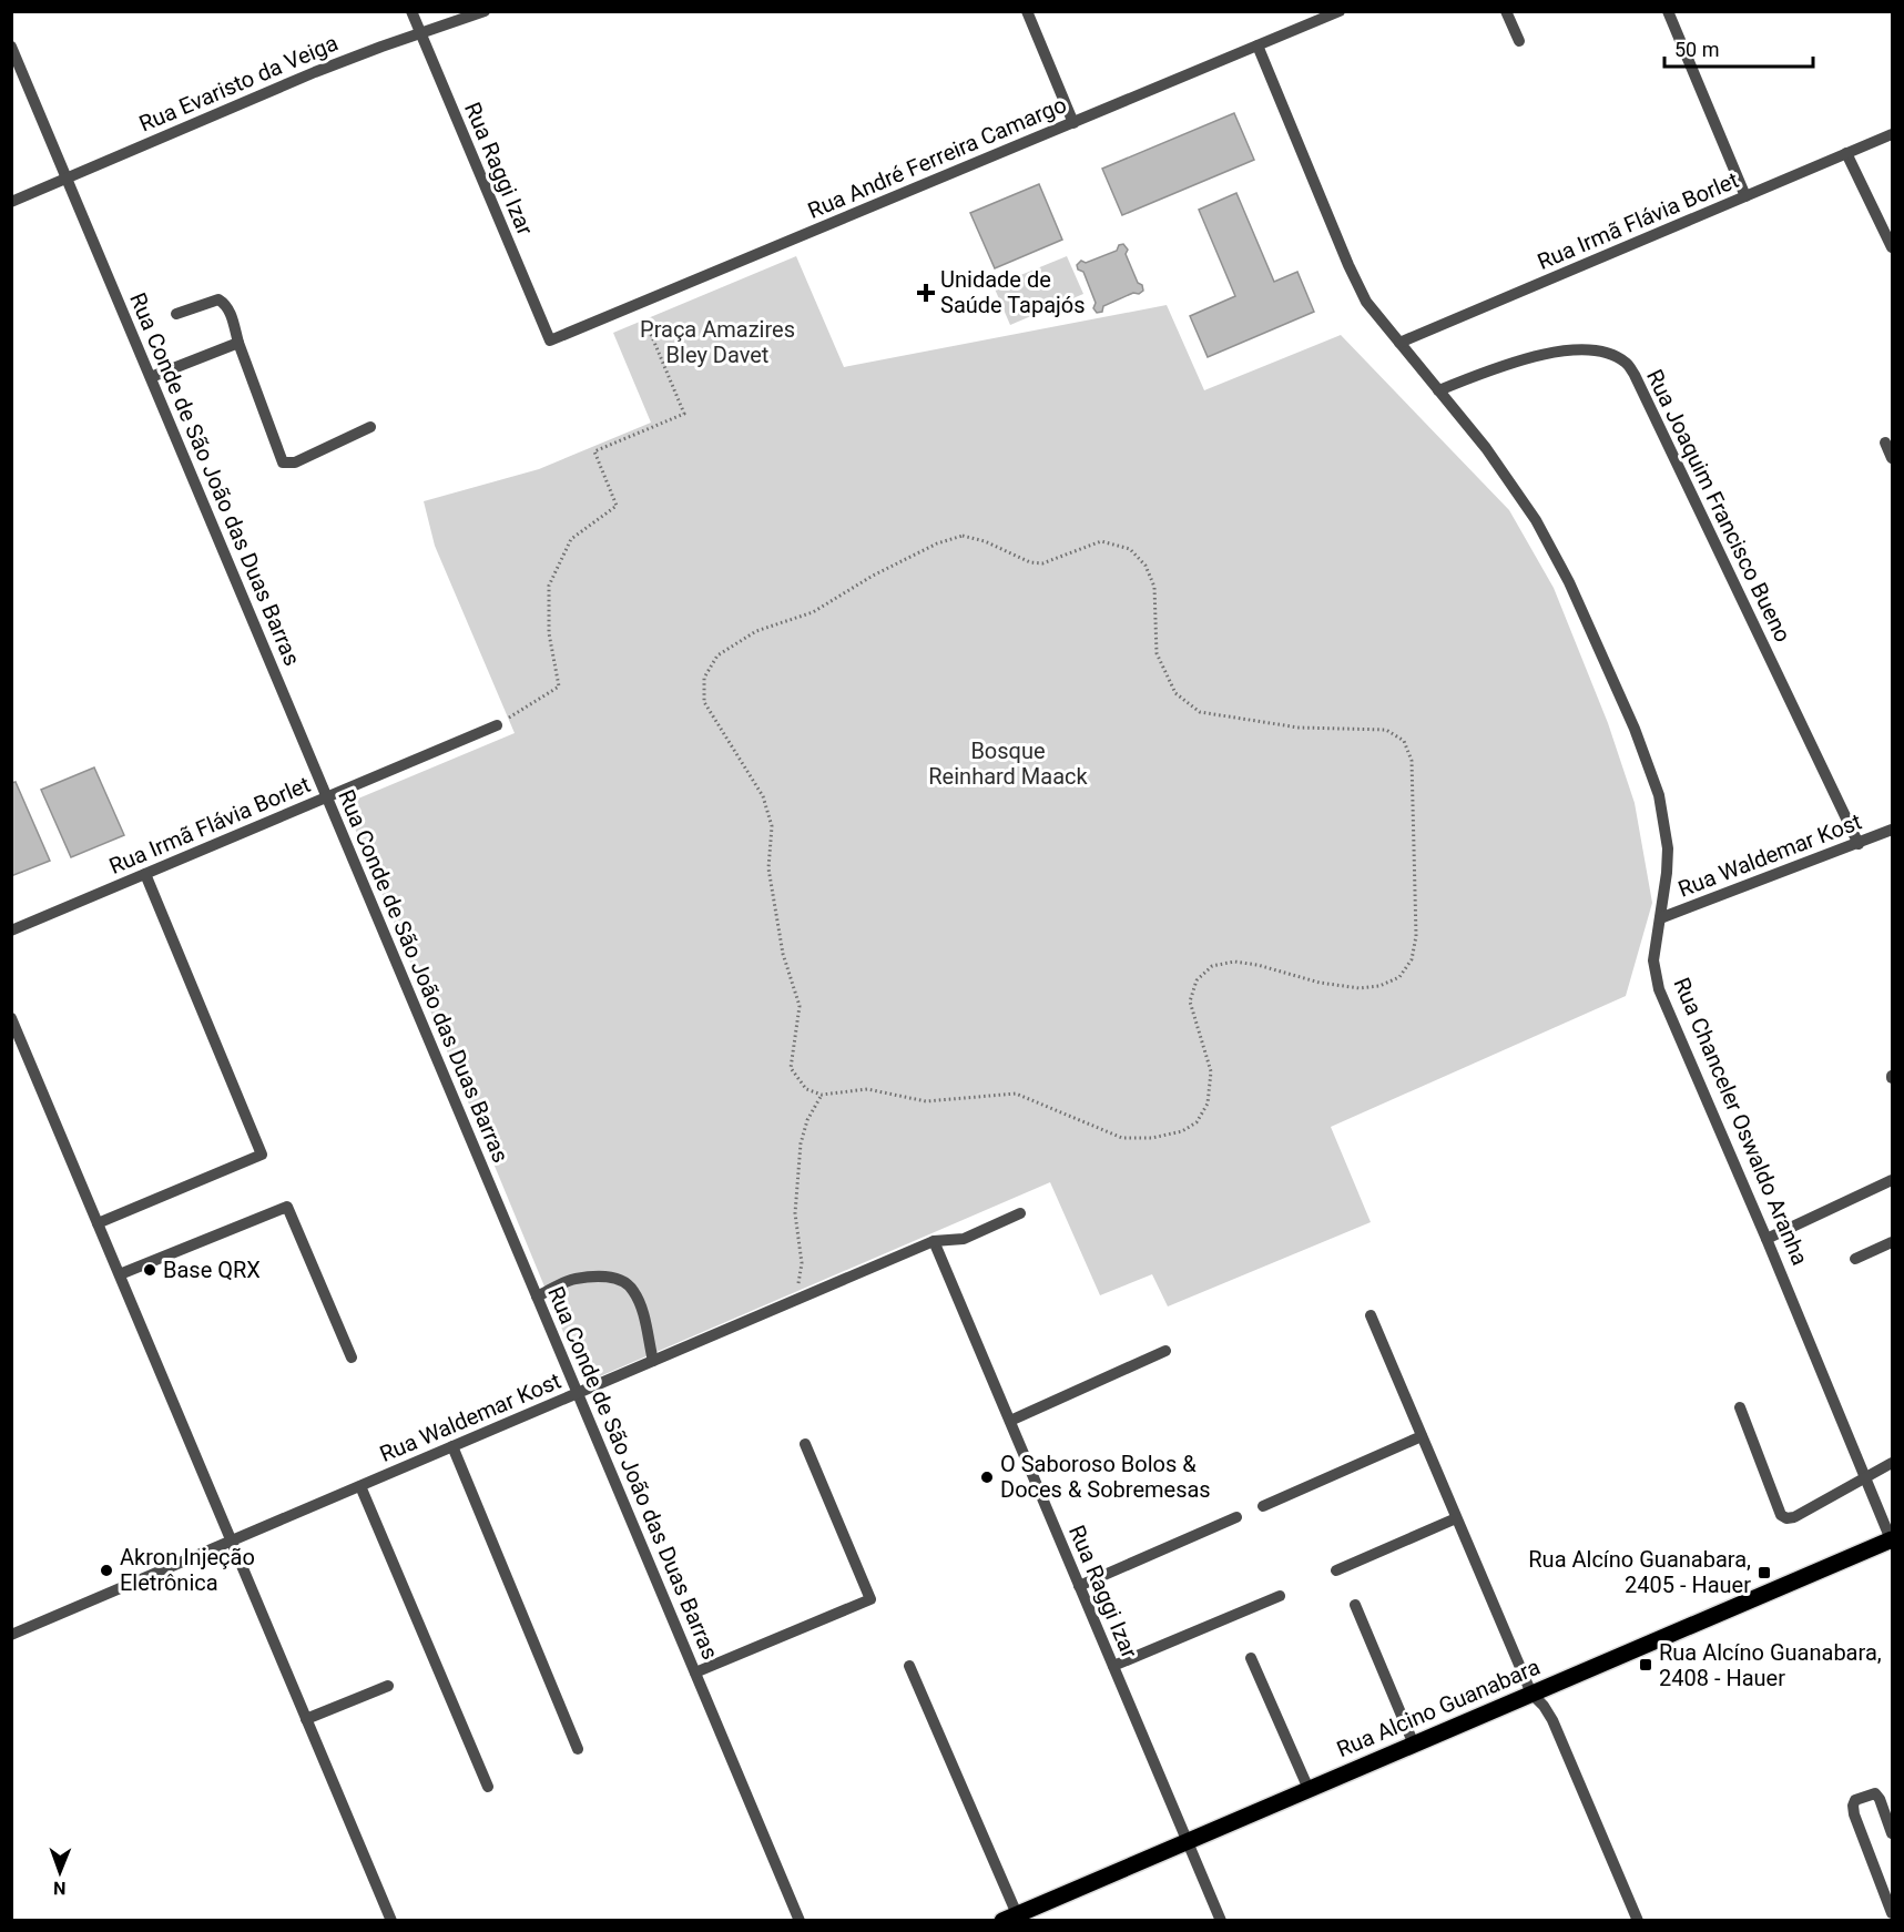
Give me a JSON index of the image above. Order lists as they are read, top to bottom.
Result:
{
  "streets": {
    "main road": ["Rua Alcino Guanabara"],
    "street": [
      "Rua Evaristo da Veiga",
      "Rua André Ferreira Camargo",
      "Rua Raggi Izar",
      "Rua Irmã Flávia Borlet",
      "Rua Conde de São João das Duas Barras",
      "Rua Joaquim Francisco Bueno",
      "Rua Waldemar Kost",
      "Rua Chanceler Oswaldo Aranha"
    ]
  },
  "crossings": [
    ["Rua Evaristo da Veiga", "Rua Raggi Izar"],
    ["Rua Evaristo da Veiga", "Rua Conde de São João das Duas Barras"],
    ["Rua André Ferreira Camargo", "Rua Raggi Izar"],
    ["Rua André Ferreira Camargo", "Rua Chanceler Oswaldo Aranha"],
    ["Rua Raggi Izar", "Rua Waldemar Kost"],
    ["Rua Raggi Izar", "Rua Alcino Guanabara"],
    ["Rua Irmã Flávia Borlet", "Rua Conde de São João das Duas Barras"],
    ["Rua Irmã Flávia Borlet", "Rua Chanceler Oswaldo Aranha"],
    ["Rua Conde de São João das Duas Barras", "Rua Waldemar Kost"],
    ["Rua Joaquim Francisco Bueno", "Rua Waldemar Kost"],
    ["Rua Joaquim Francisco Bueno", "Rua Chanceler Oswaldo Aranha"],
    ["Rua Waldemar Kost", "Rua Chanceler Oswaldo Aranha"],
    ["Rua Chanceler Oswaldo Aranha", "Rua Alcino Guanabara"]
  ],
  "parks": ["Praça Amazires Bley Davet", "Bosque Reinhard Maack"],
  "places": {
    "health": ["Unidade de Saúde Tapajós"],
    "other": ["Base QRX", "O Saboroso Bolos & Doces & Sobremesas", "Akron Injeção Eletrônica"],
    "transit": ["Rua Alcíno Guanabara, 2405 - Hauer", "Rua Alcíno Guanabara, 2408 - Hauer"]
  },
  "scale_bar": "50 m",
  "north": "bottom"
}
